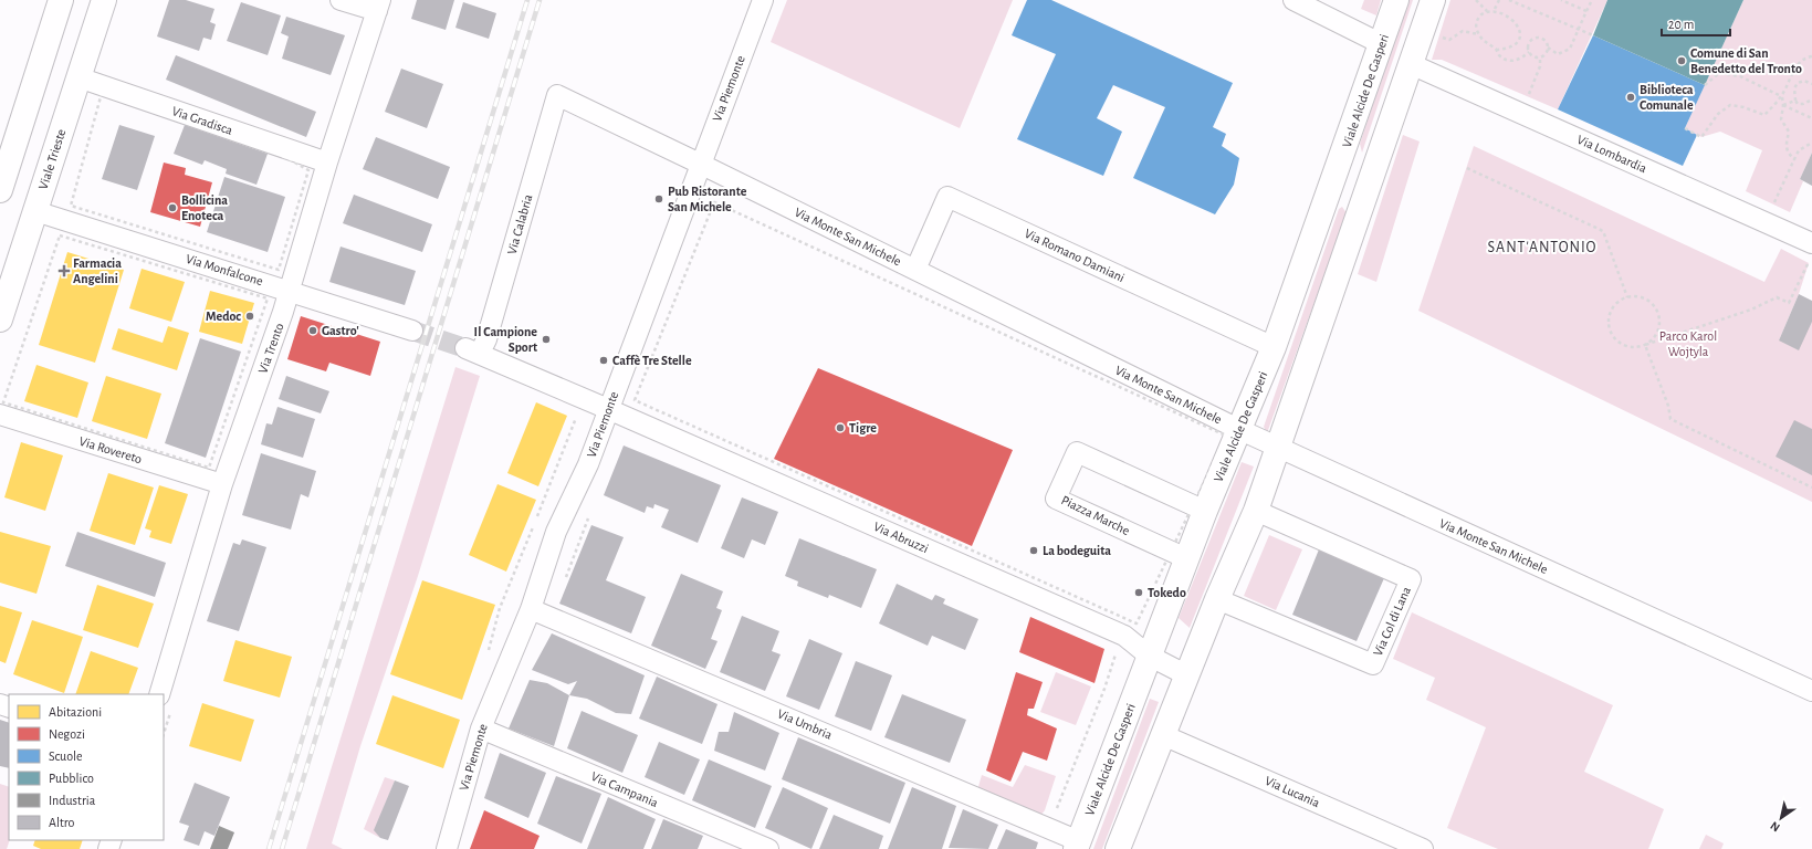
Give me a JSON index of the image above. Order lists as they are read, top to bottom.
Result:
{
  "streets": {
    "street": [
      "Via Piemonte",
      "Viale Alcide De Gasperi",
      "Via Gradisca",
      "Via Lombardia",
      "Viale Trieste",
      "Via Calabria",
      "Via Monte San Michele",
      "Via Romano Damiani",
      "Via Monfalcone",
      "Via Trento",
      "Via Rovereto",
      "Piazza Marche",
      "Via Abruzzi",
      "Via Col di Lana",
      "Via Umbria",
      "Via Campania",
      "Via Lucania"
    ]
  },
  "crossings": [
    ["Via Piemonte", "Via Calabria"],
    ["Via Piemonte", "Via Monte San Michele"],
    ["Via Piemonte", "Via Abruzzi"],
    ["Via Piemonte", "Via Umbria"],
    ["Via Piemonte", "Via Campania"],
    ["Viale Alcide De Gasperi", "Via Monte San Michele"],
    ["Viale Alcide De Gasperi", "Via Romano Damiani"],
    ["Viale Alcide De Gasperi", "Piazza Marche"],
    ["Viale Alcide De Gasperi", "Via Abruzzi"],
    ["Viale Alcide De Gasperi", "Via Umbria"],
    ["Via Gradisca", "Viale Trieste"],
    ["Via Gradisca", "Via Trento"],
    ["Viale Trieste", "Via Monfalcone"],
    ["Via Calabria", "Via Monte San Michele"],
    ["Via Calabria", "Via Abruzzi"],
    ["Via Monte San Michele", "Via Romano Damiani"],
    ["Via Monfalcone", "Via Trento"],
    ["Via Trento", "Via Rovereto"]
  ],
  "districts": ["SANT'ANTONIO"],
  "parks": ["Parco Karol Wojtyla"],
  "places": {
    "other": [
      "Comune di San Benedetto del Tronto",
      "Biblioteca Comunale",
      "Pub Ristorante San Michele",
      "Bollicina Enoteca",
      "Medoc",
      "Gastro'",
      "Il Campione Sport",
      "Caffè Tre Stelle",
      "Tigre",
      "La bodeguita",
      "Tokedo"
    ],
    "health": ["Farmacia Angelini"]
  },
  "legend": [
    "Abitazioni",
    "Negozi",
    "Scuole",
    "Pubblico",
    "Industria",
    "Altro"
  ],
  "scale_bar": "20 m",
  "north": "bottom left"
}
